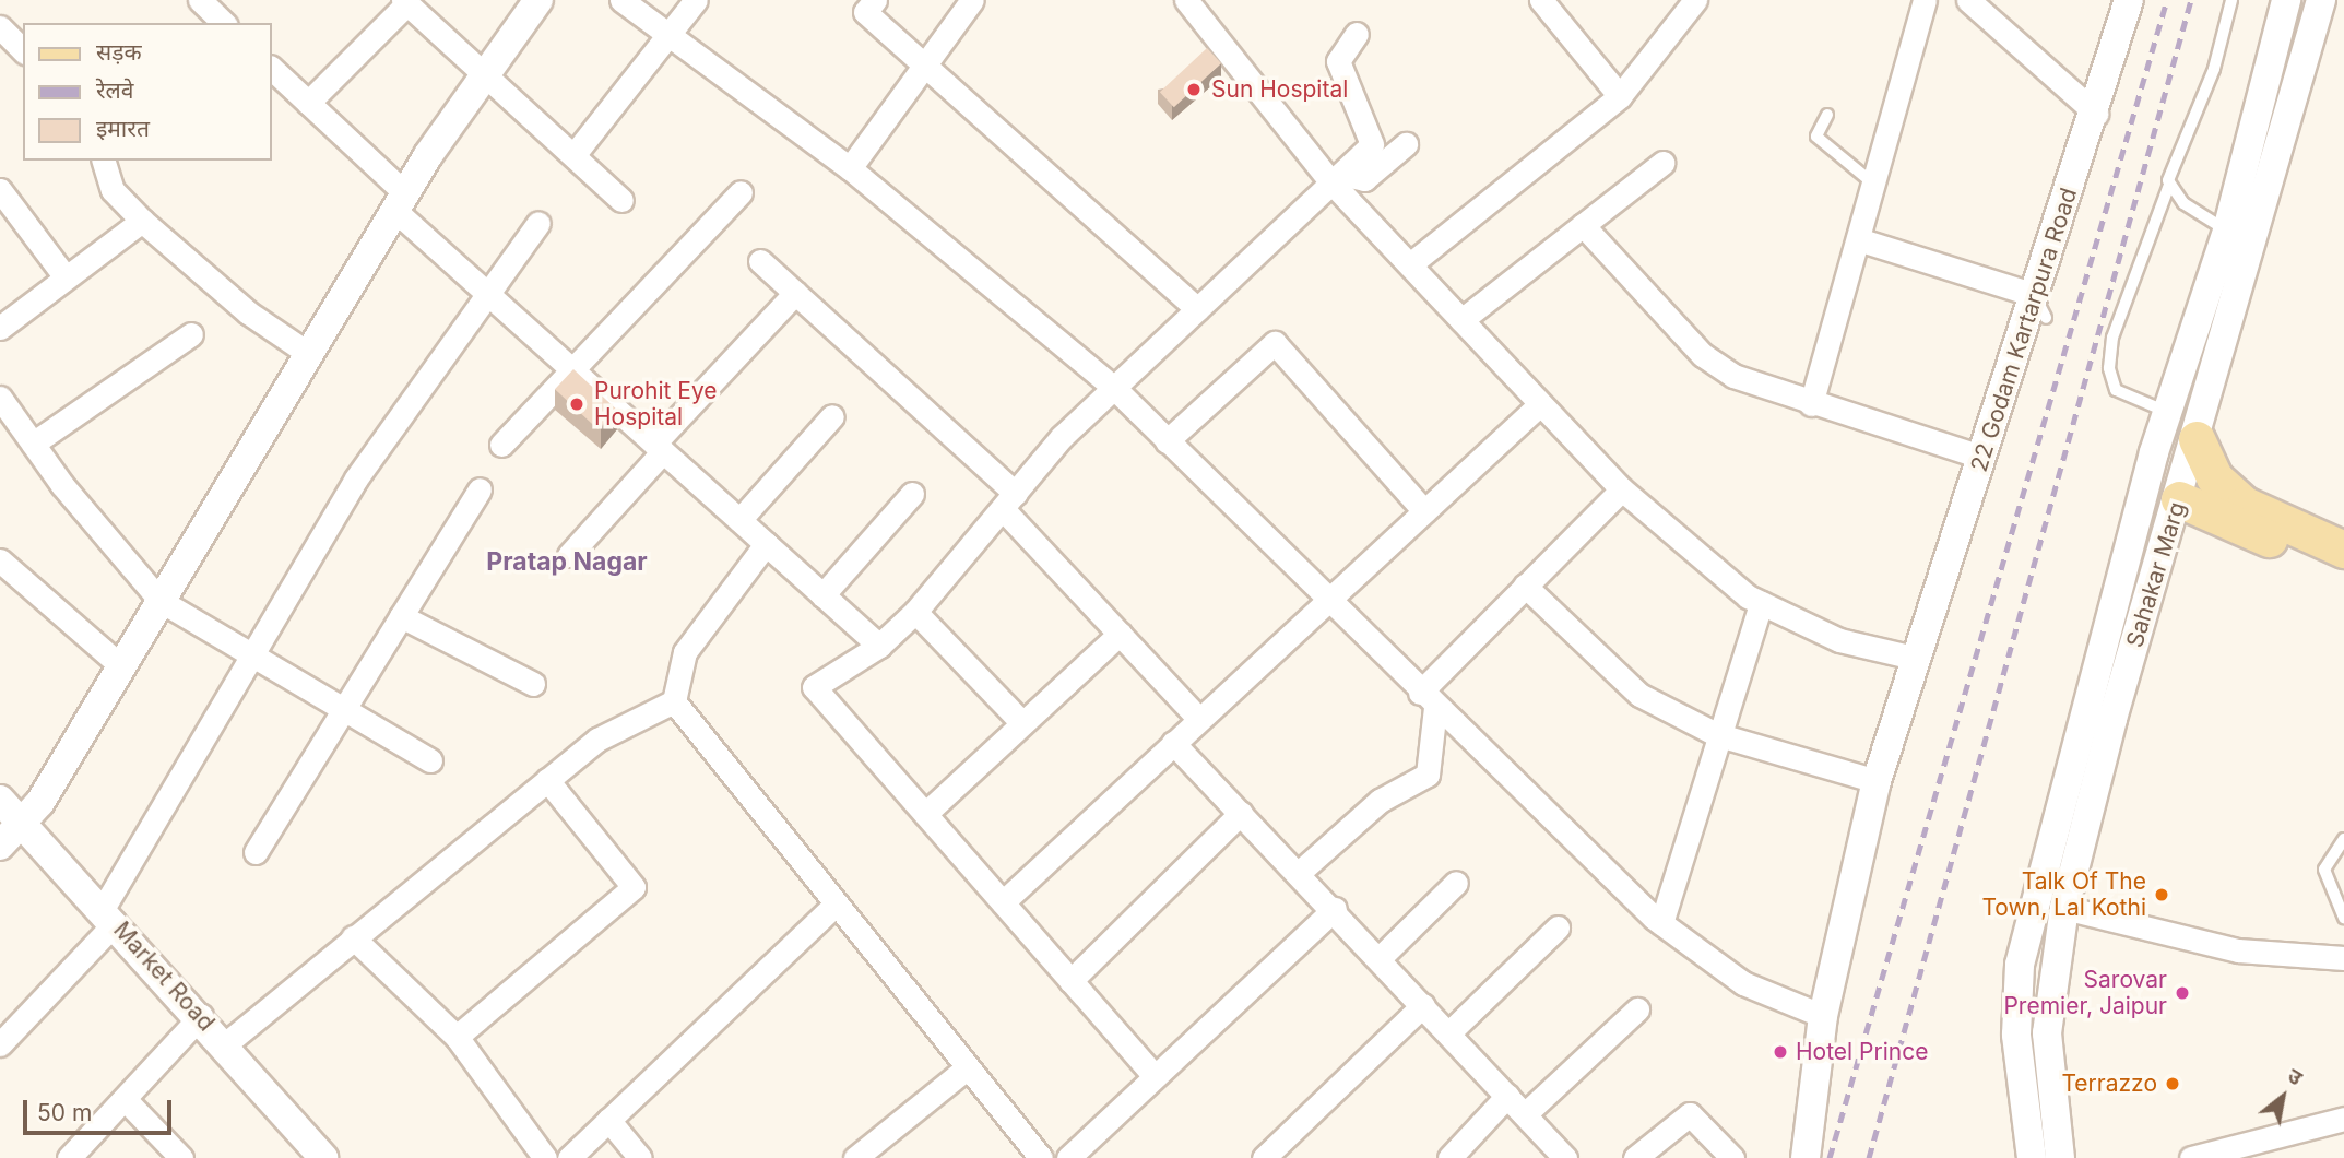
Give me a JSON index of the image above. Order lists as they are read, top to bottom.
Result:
{
  "streets": {
    "street": ["22 Godam Kartarpura Road", "Sahakar Marg", "Market Road"]
  },
  "districts": ["Pratap Nagar"],
  "places": [
    "Sun Hospital",
    "Purohit Eye Hospital",
    "Talk Of The Town, Lal Kothi",
    "Sarovar Premier, Jaipur",
    "Hotel Prince",
    "Terrazzo"
  ],
  "legend": ["सड़क", "रेलवे", "इमारत"],
  "scale_bar": "50 m",
  "north": "top right"
}
